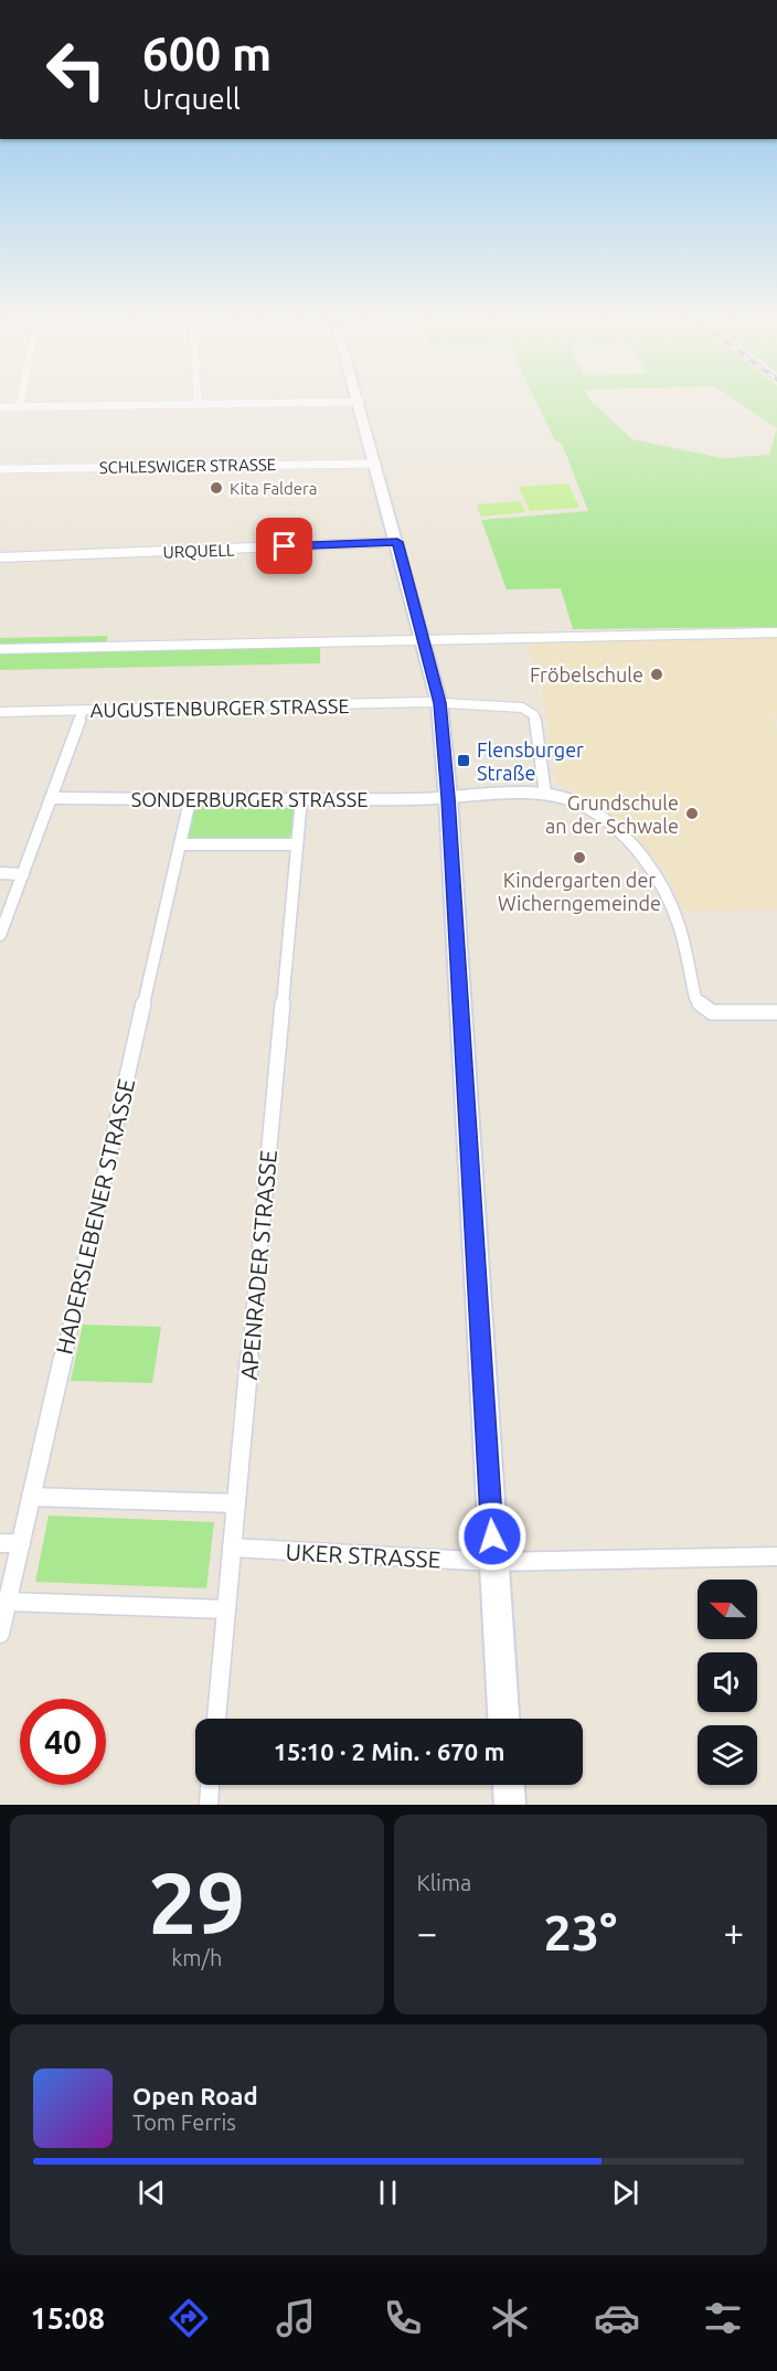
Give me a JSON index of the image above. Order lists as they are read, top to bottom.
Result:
{
  "streets": {
    "street": [
      "SCHLESWIGER STRASSE",
      "URQUELL",
      "AUGUSTENBURGER STRASSE",
      "SONDERBURGER STRASSE",
      "HADERSLEBENER STRASSE",
      "APENRADER STRASSE",
      "UKER STRASSE"
    ]
  },
  "crossings": [
    ["AUGUSTENBURGER STRASSE", "SONDERBURGER STRASSE"],
    ["SONDERBURGER STRASSE", "HADERSLEBENER STRASSE"],
    ["SONDERBURGER STRASSE", "APENRADER STRASSE"],
    ["APENRADER STRASSE", "UKER STRASSE"]
  ],
  "places": {
    "other": [
      "Kita Faldera",
      "Fröbelschule",
      "Grundschule an der Schwale",
      "Kindergarten der Wicherngemeinde"
    ],
    "transit": ["Flensburger Straße"]
  },
  "north": "left",
  "page": {
    "turn": ["600 m", "Urquell"],
    "limit": "40",
    "trip": "15:10 · 2 Min. · 670 m",
    "tile": [
      ["29", "km/h"],
      "Klima"
    ],
    "heat": ["−", "23°", "+"],
    "song": ["Open Road", "Tom Ferris"],
    "tabs": "15:08"
  }
}
